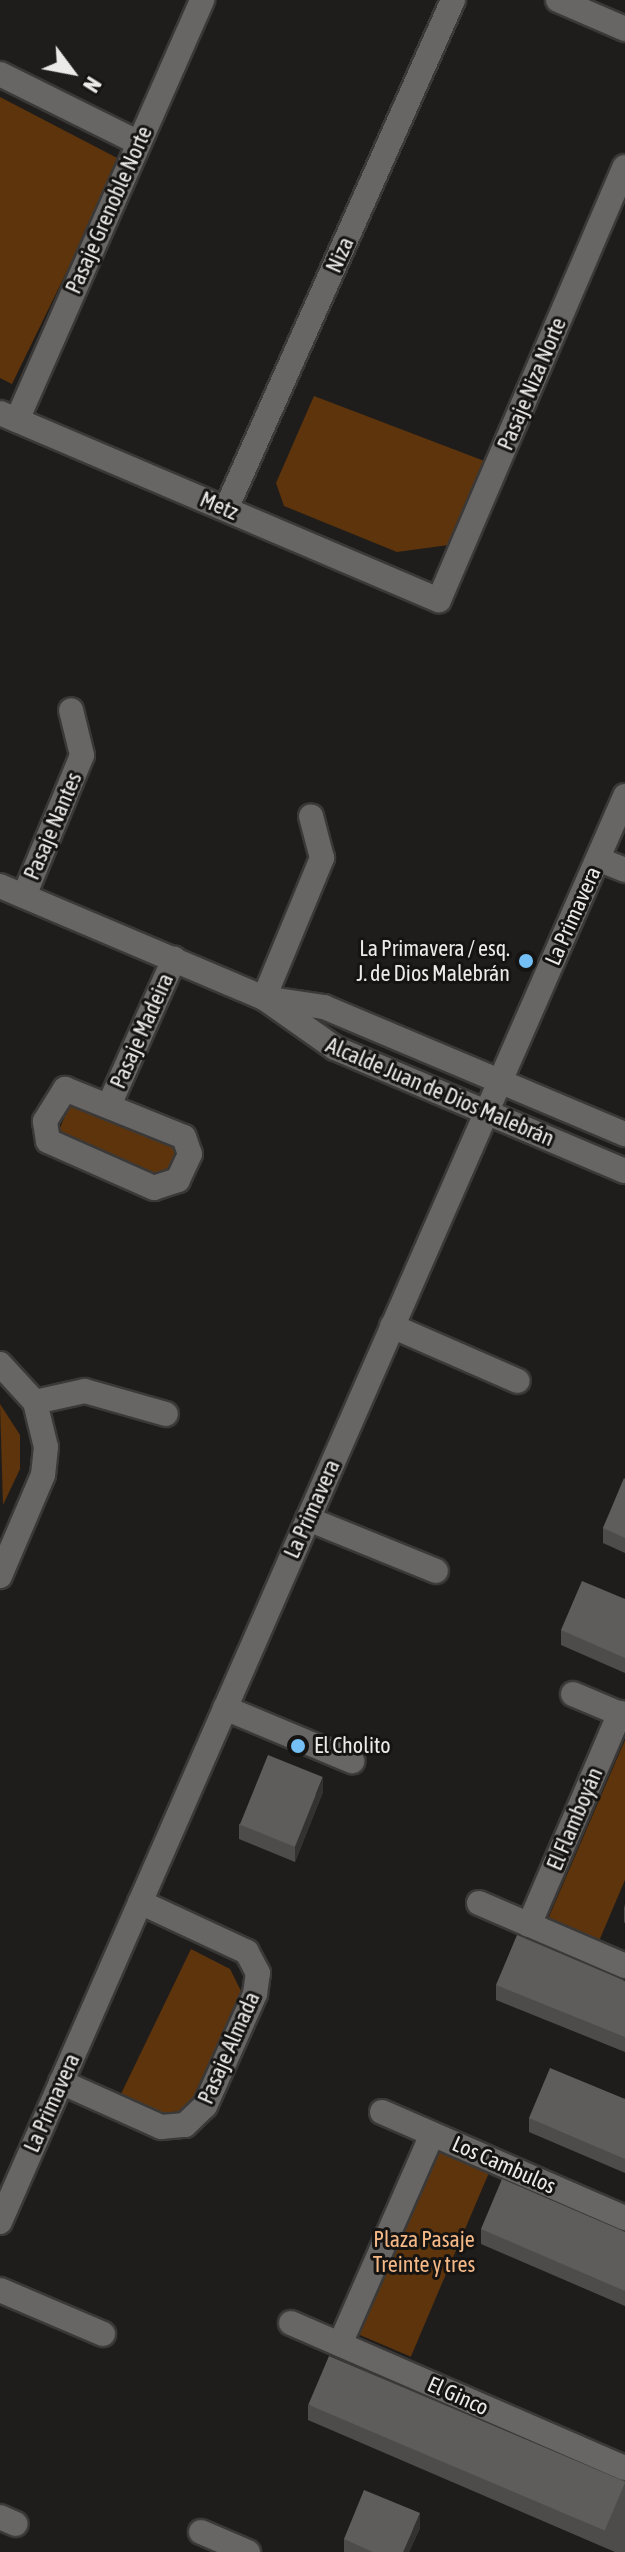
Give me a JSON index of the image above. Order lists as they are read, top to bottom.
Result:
{
  "streets": {
    "street": [
      "Pasaje Grenoble Norte",
      "Niza",
      "Pasaje Niza Norte",
      "Metz",
      "Pasaje Nantes",
      "La Primavera",
      "Pasaje Madeira",
      "Alcalde Juan de Dios Malebrán",
      "El Flamboyán",
      "Pasaje Almada",
      "Los Cambulos",
      "El Ginco"
    ]
  },
  "crossings": [
    ["Pasaje Grenoble Norte", "Metz"],
    ["Niza", "Metz"],
    ["Pasaje Niza Norte", "Metz"],
    ["Pasaje Nantes", "Alcalde Juan de Dios Malebrán"],
    ["La Primavera", "Alcalde Juan de Dios Malebrán"],
    ["La Primavera", "Pasaje Almada"],
    ["Pasaje Madeira", "Alcalde Juan de Dios Malebrán"]
  ],
  "parks": ["Plaza Pasaje Treinte y tres"],
  "places": ["La Primavera / esq. J. de Dios Malebrán", "El Cholito"],
  "north": "bottom right"
}
